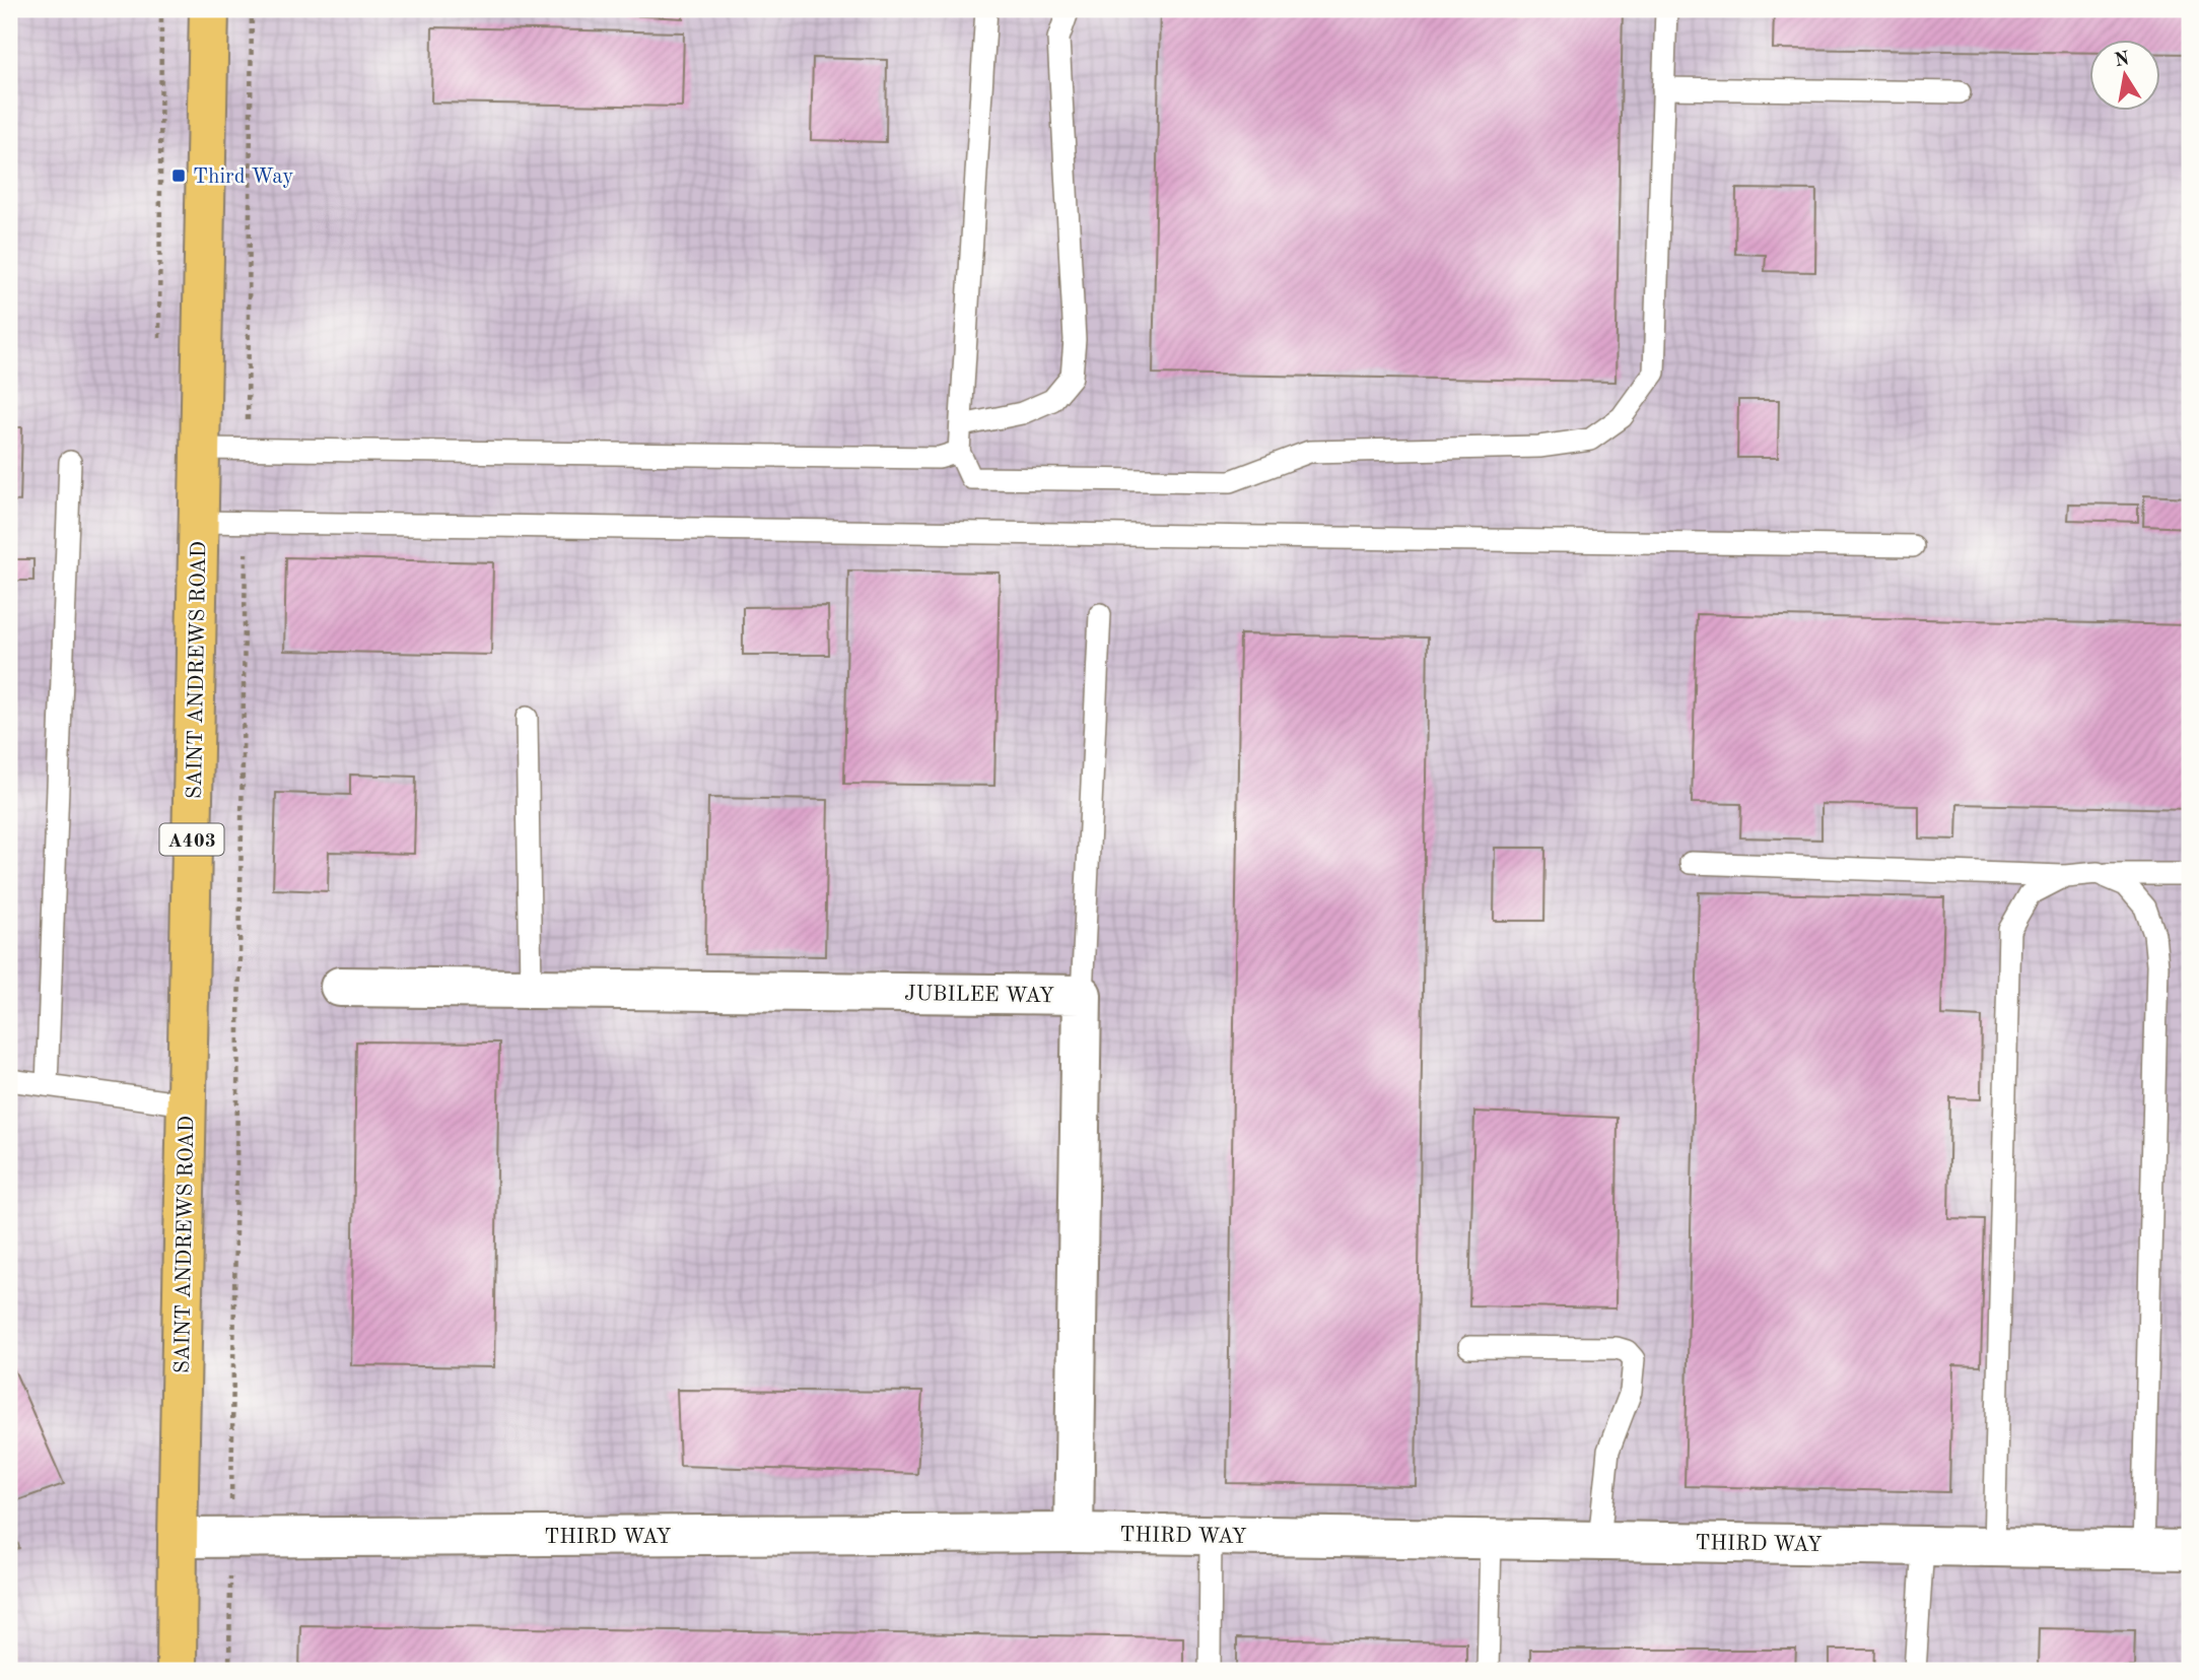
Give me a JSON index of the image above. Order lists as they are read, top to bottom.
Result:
{
  "streets": {
    "highway": ["SAINT ANDREWS ROAD", "A403"],
    "street": ["JUBILEE WAY", "THIRD WAY"]
  },
  "crossings": [
    ["SAINT ANDREWS ROAD", "THIRD WAY"],
    ["JUBILEE WAY", "THIRD WAY"]
  ],
  "places": {
    "transit": ["Third Way"]
  },
  "north": "top"
}
